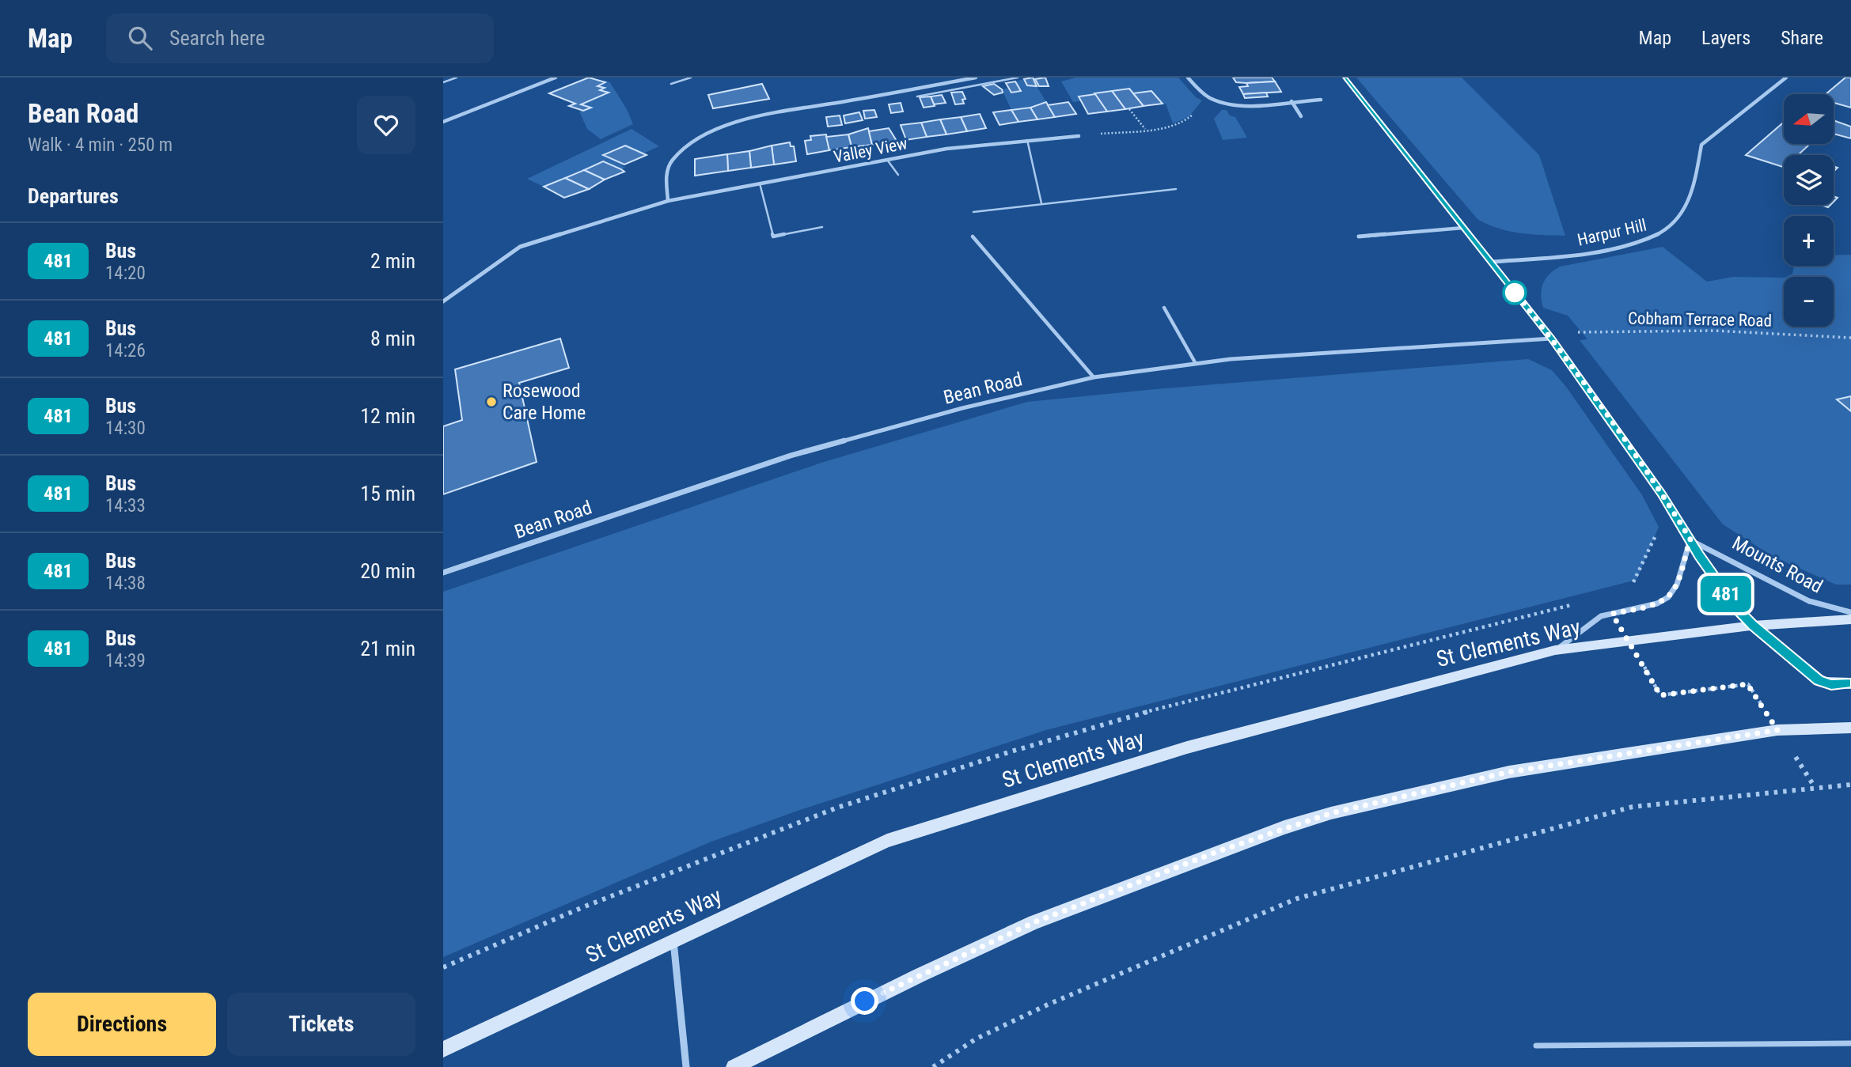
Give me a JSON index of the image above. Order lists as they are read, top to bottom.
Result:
{
  "streets": {
    "main road": ["St Clements Way"],
    "street": [
      "Valley View",
      "Harpur Hill",
      "Bean Road",
      "Mounts Road"
    ],
    "path": ["Cobham Terrace Road"]
  },
  "crossings": [
    ["Harpur Hill", "Mounts Road"],
    ["Cobham Terrace Road", "Bean Road"],
    ["Cobham Terrace Road", "Mounts Road"],
    ["Bean Road", "Mounts Road"],
    ["Mounts Road", "St Clements Way"]
  ],
  "places": ["Rosewood Care Home"],
  "lines": ["bus line 481"],
  "north": "left",
  "page": {
    "header": "Map",
    "search": "Search here",
    "nav": ["Map", "Layers", "Share"],
    "heading": [
      ["Bean Road", "Walk · 4 min · 250 m"],
      "Departures"
    ],
    "on_map": "481",
    "map_buttons": ["+", "−"],
    "list": [
      {
        "mark": "481",
        "name": "Bus",
        "note": "14:20",
        "value": "2 min"
      },
      {
        "mark": "481",
        "name": "Bus",
        "note": "14:26",
        "value": "8 min"
      },
      {
        "mark": "481",
        "name": "Bus",
        "note": "14:30",
        "value": "12 min"
      },
      {
        "mark": "481",
        "name": "Bus",
        "note": "14:33",
        "value": "15 min"
      },
      {
        "mark": "481",
        "name": "Bus",
        "note": "14:38",
        "value": "20 min"
      },
      {
        "mark": "481",
        "name": "Bus",
        "note": "14:39",
        "value": "21 min"
      }
    ],
    "buttons": ["Directions", "Tickets"]
  }
}
